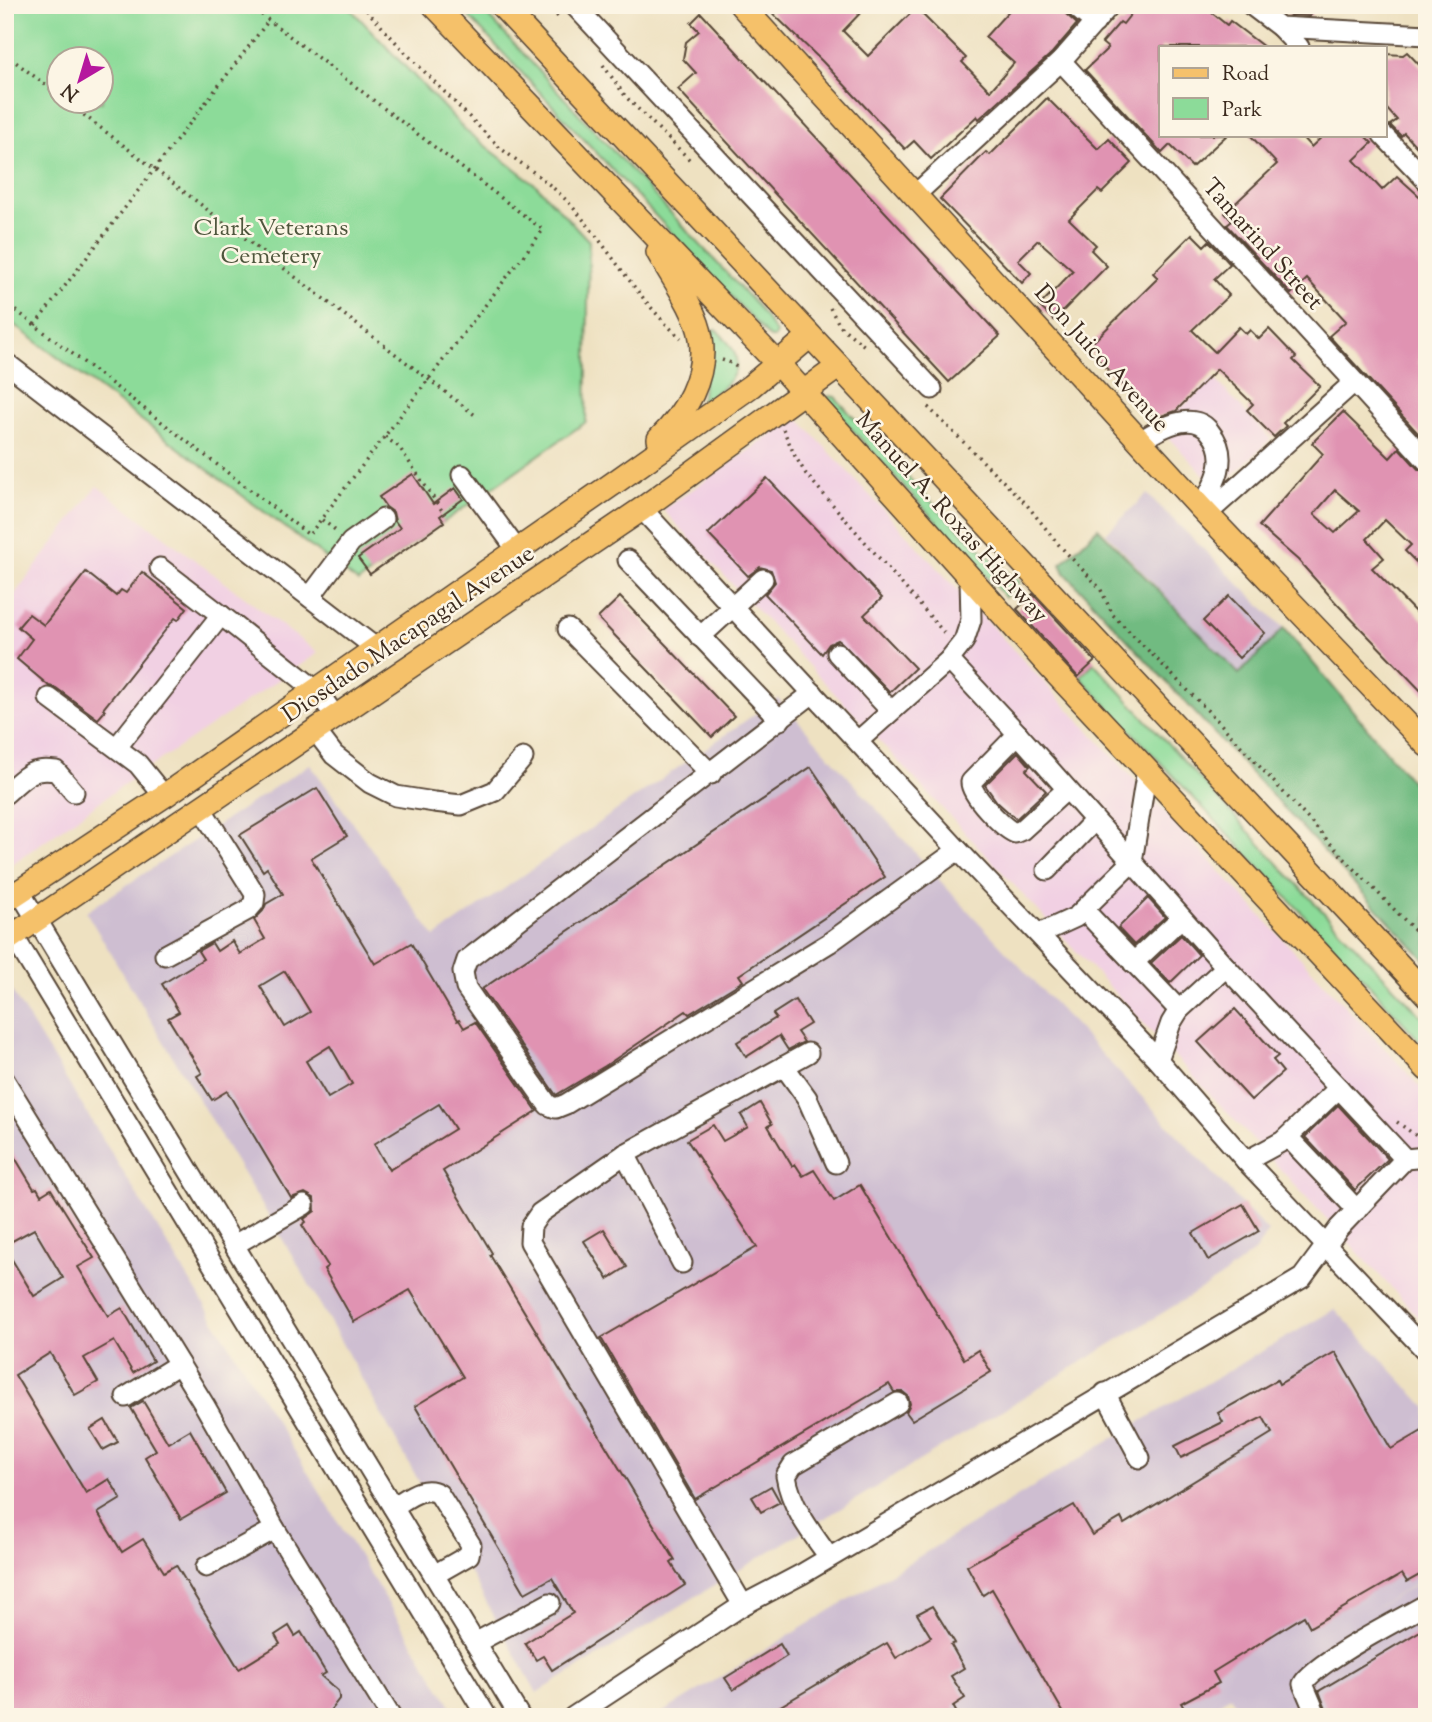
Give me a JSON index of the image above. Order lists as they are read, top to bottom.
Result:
{
  "streets": {
    "main road": ["Don Juico Avenue", "Manuel A. Roxas Highway", "Diosdado Macapagal Avenue"],
    "street": ["Tamarind Street"]
  },
  "crossings": [
    ["Manuel A. Roxas Highway", "Diosdado Macapagal Avenue"]
  ],
  "parks": ["Clark Veterans Cemetery"],
  "legend": ["Road", "Park"],
  "north": "bottom left"
}
